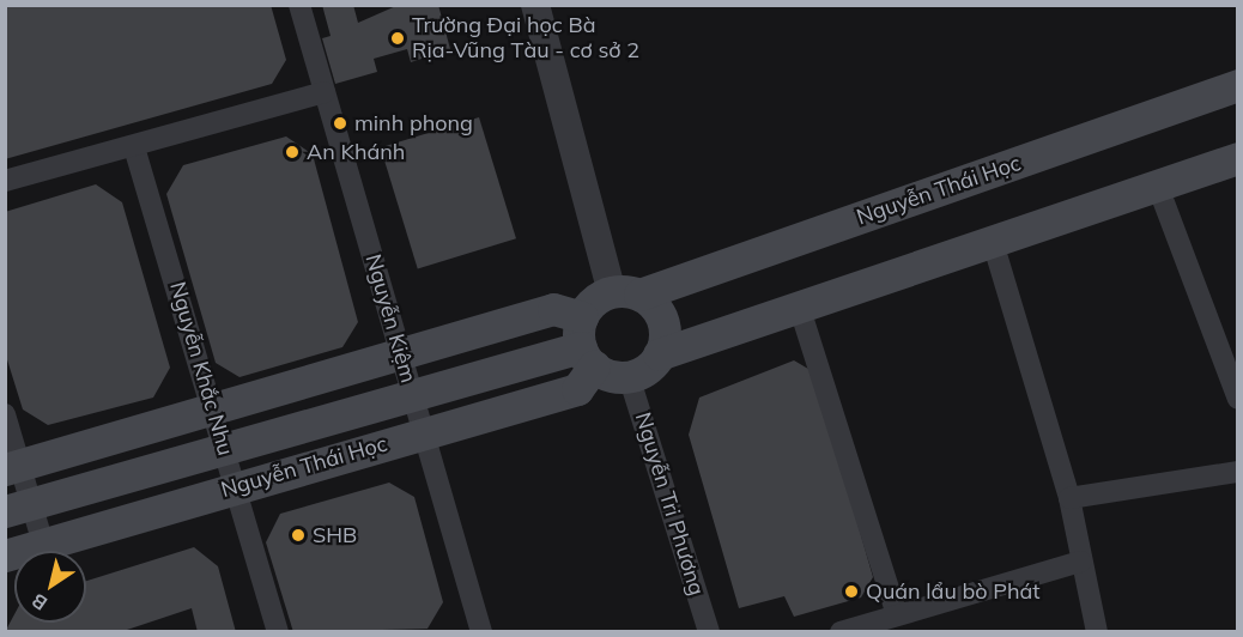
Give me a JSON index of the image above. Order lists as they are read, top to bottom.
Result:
{
  "streets": {
    "main road": ["Nguyễn Thái Học"],
    "street": ["Nguyễn Kiệm", "Nguyễn Khắc Nhu", "Nguyễn Tri Phương"]
  },
  "crossings": [
    ["Nguyễn Thái Học", "Nguyễn Kiệm"],
    ["Nguyễn Thái Học", "Nguyễn Khắc Nhu"]
  ],
  "places": [
    "Trường Đại học Bà Rịa-Vũng Tàu - cơ sở 2",
    "minh phong",
    "An Khánh",
    "SHB",
    "Quán lẩu bò Phát"
  ],
  "north": "bottom left"
}
